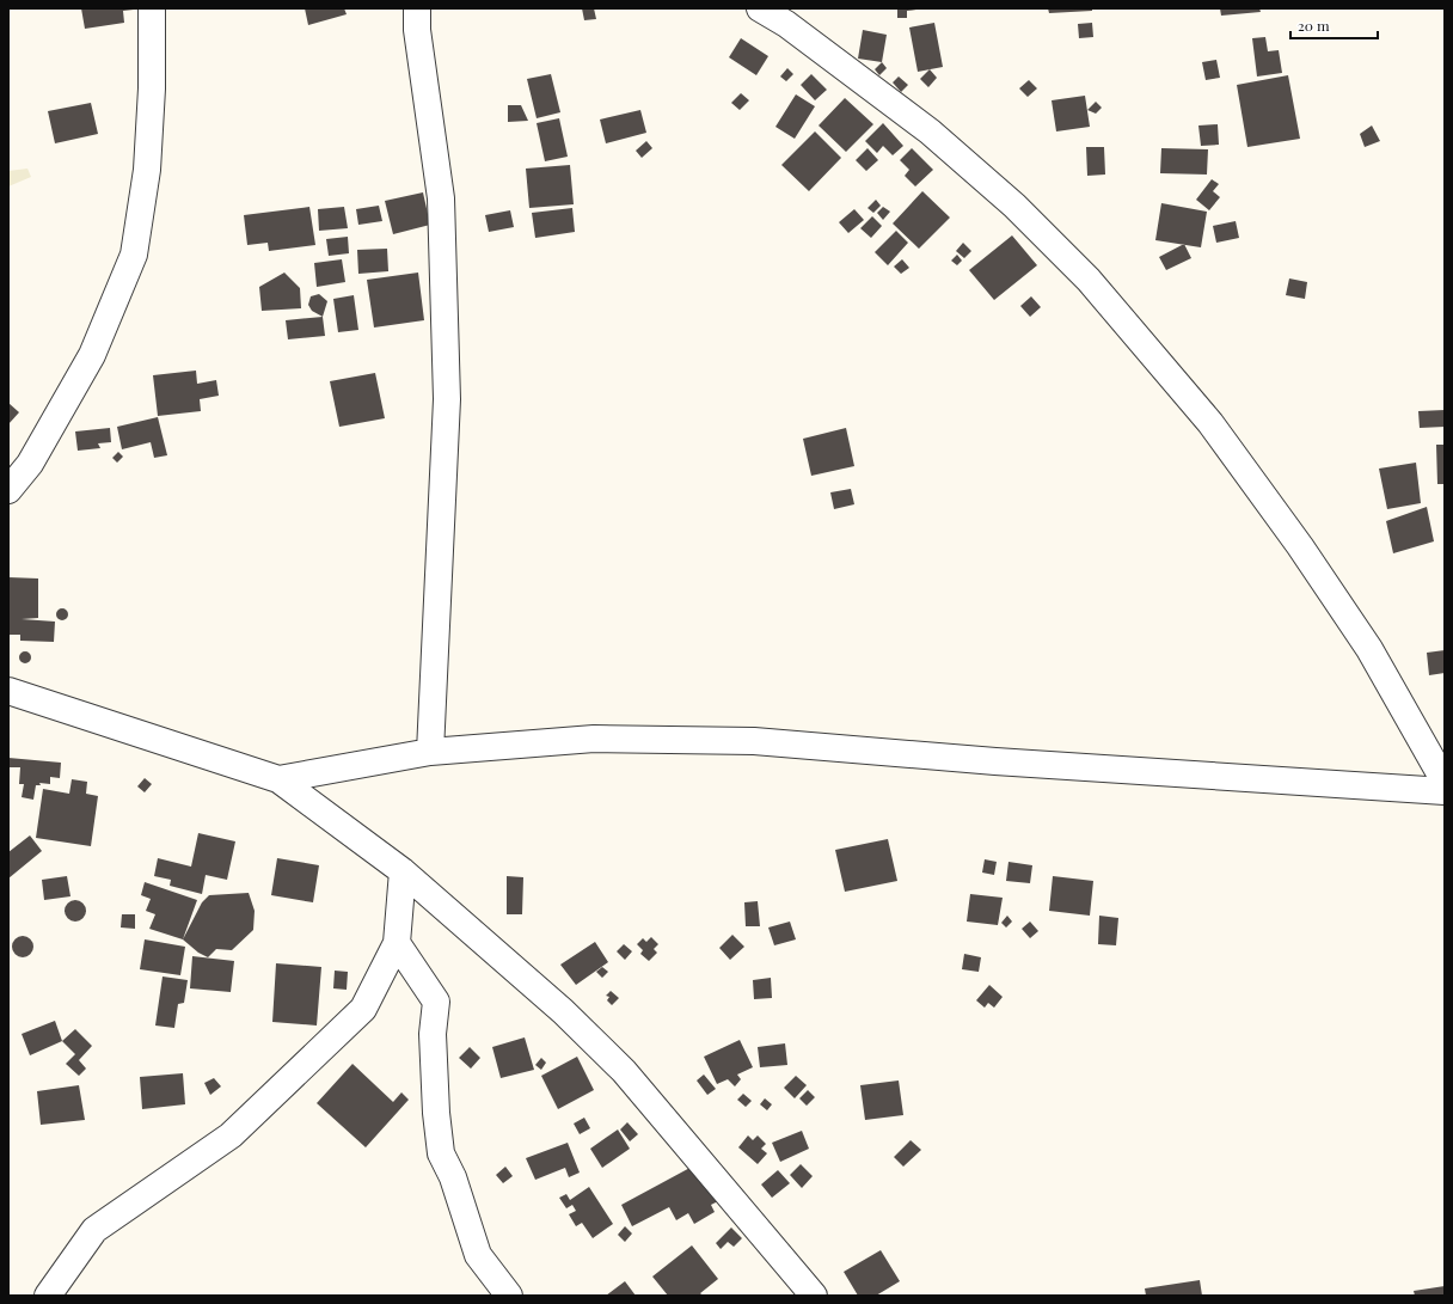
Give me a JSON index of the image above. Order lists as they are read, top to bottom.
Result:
{
  "scale_bar": "20 m"
}
